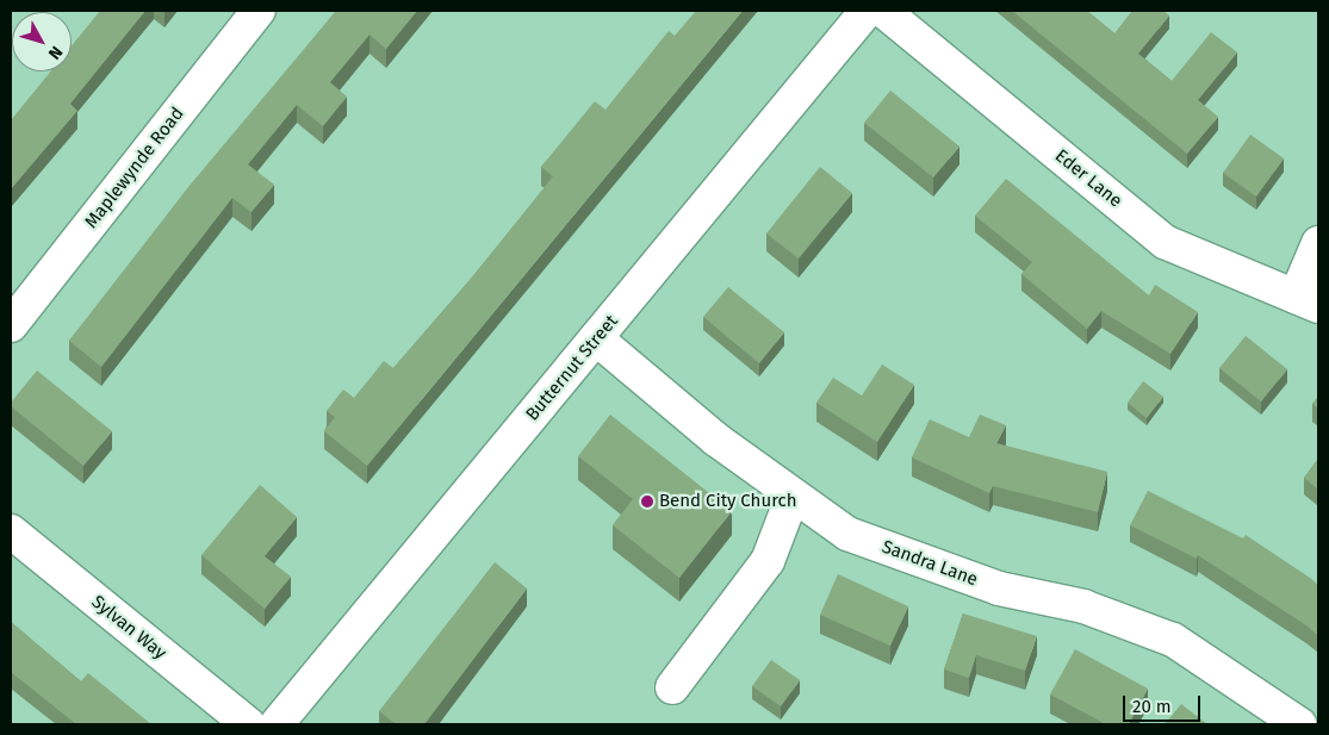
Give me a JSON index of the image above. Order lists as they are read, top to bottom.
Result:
{
  "streets": {
    "street": [
      "Maplewynde Road",
      "Eder Lane",
      "Butternut Street",
      "Sandra Lane",
      "Sylvan Way"
    ]
  },
  "crossings": [
    ["Butternut Street", "Sandra Lane"]
  ],
  "places": ["Bend City Church"],
  "scale_bar": "20 m",
  "north": "bottom right"
}
